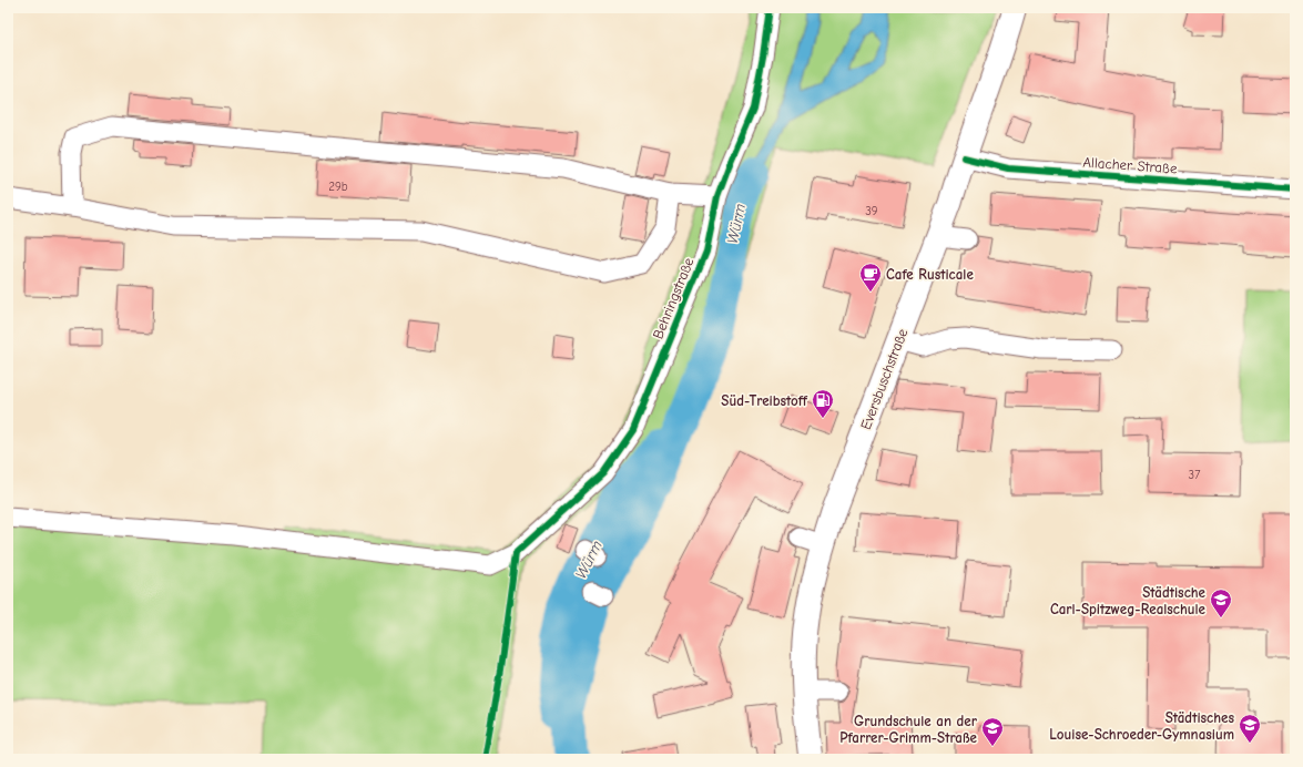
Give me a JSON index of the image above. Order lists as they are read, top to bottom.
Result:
{
  "streets": {
    "main road": ["Eversbuschstraße"],
    "street": ["Allacher Straße", "Behringstraße"]
  },
  "crossings": [
    ["Allacher Straße", "Eversbuschstraße"]
  ],
  "water": ["Würm"],
  "places": {
    "cafe": ["Cafe Rusticale"],
    "fuel station": ["Süd-Treibstoff"],
    "school or university": ["Städtische Carl-Spitzweg-Realschule", "Städtisches Louise-Schroeder-Gymnasium", "Grundschule an der Pfarrer-Grimm-Straße"]
  },
  "house_numbers": ["29b", "39", "37"]
}
